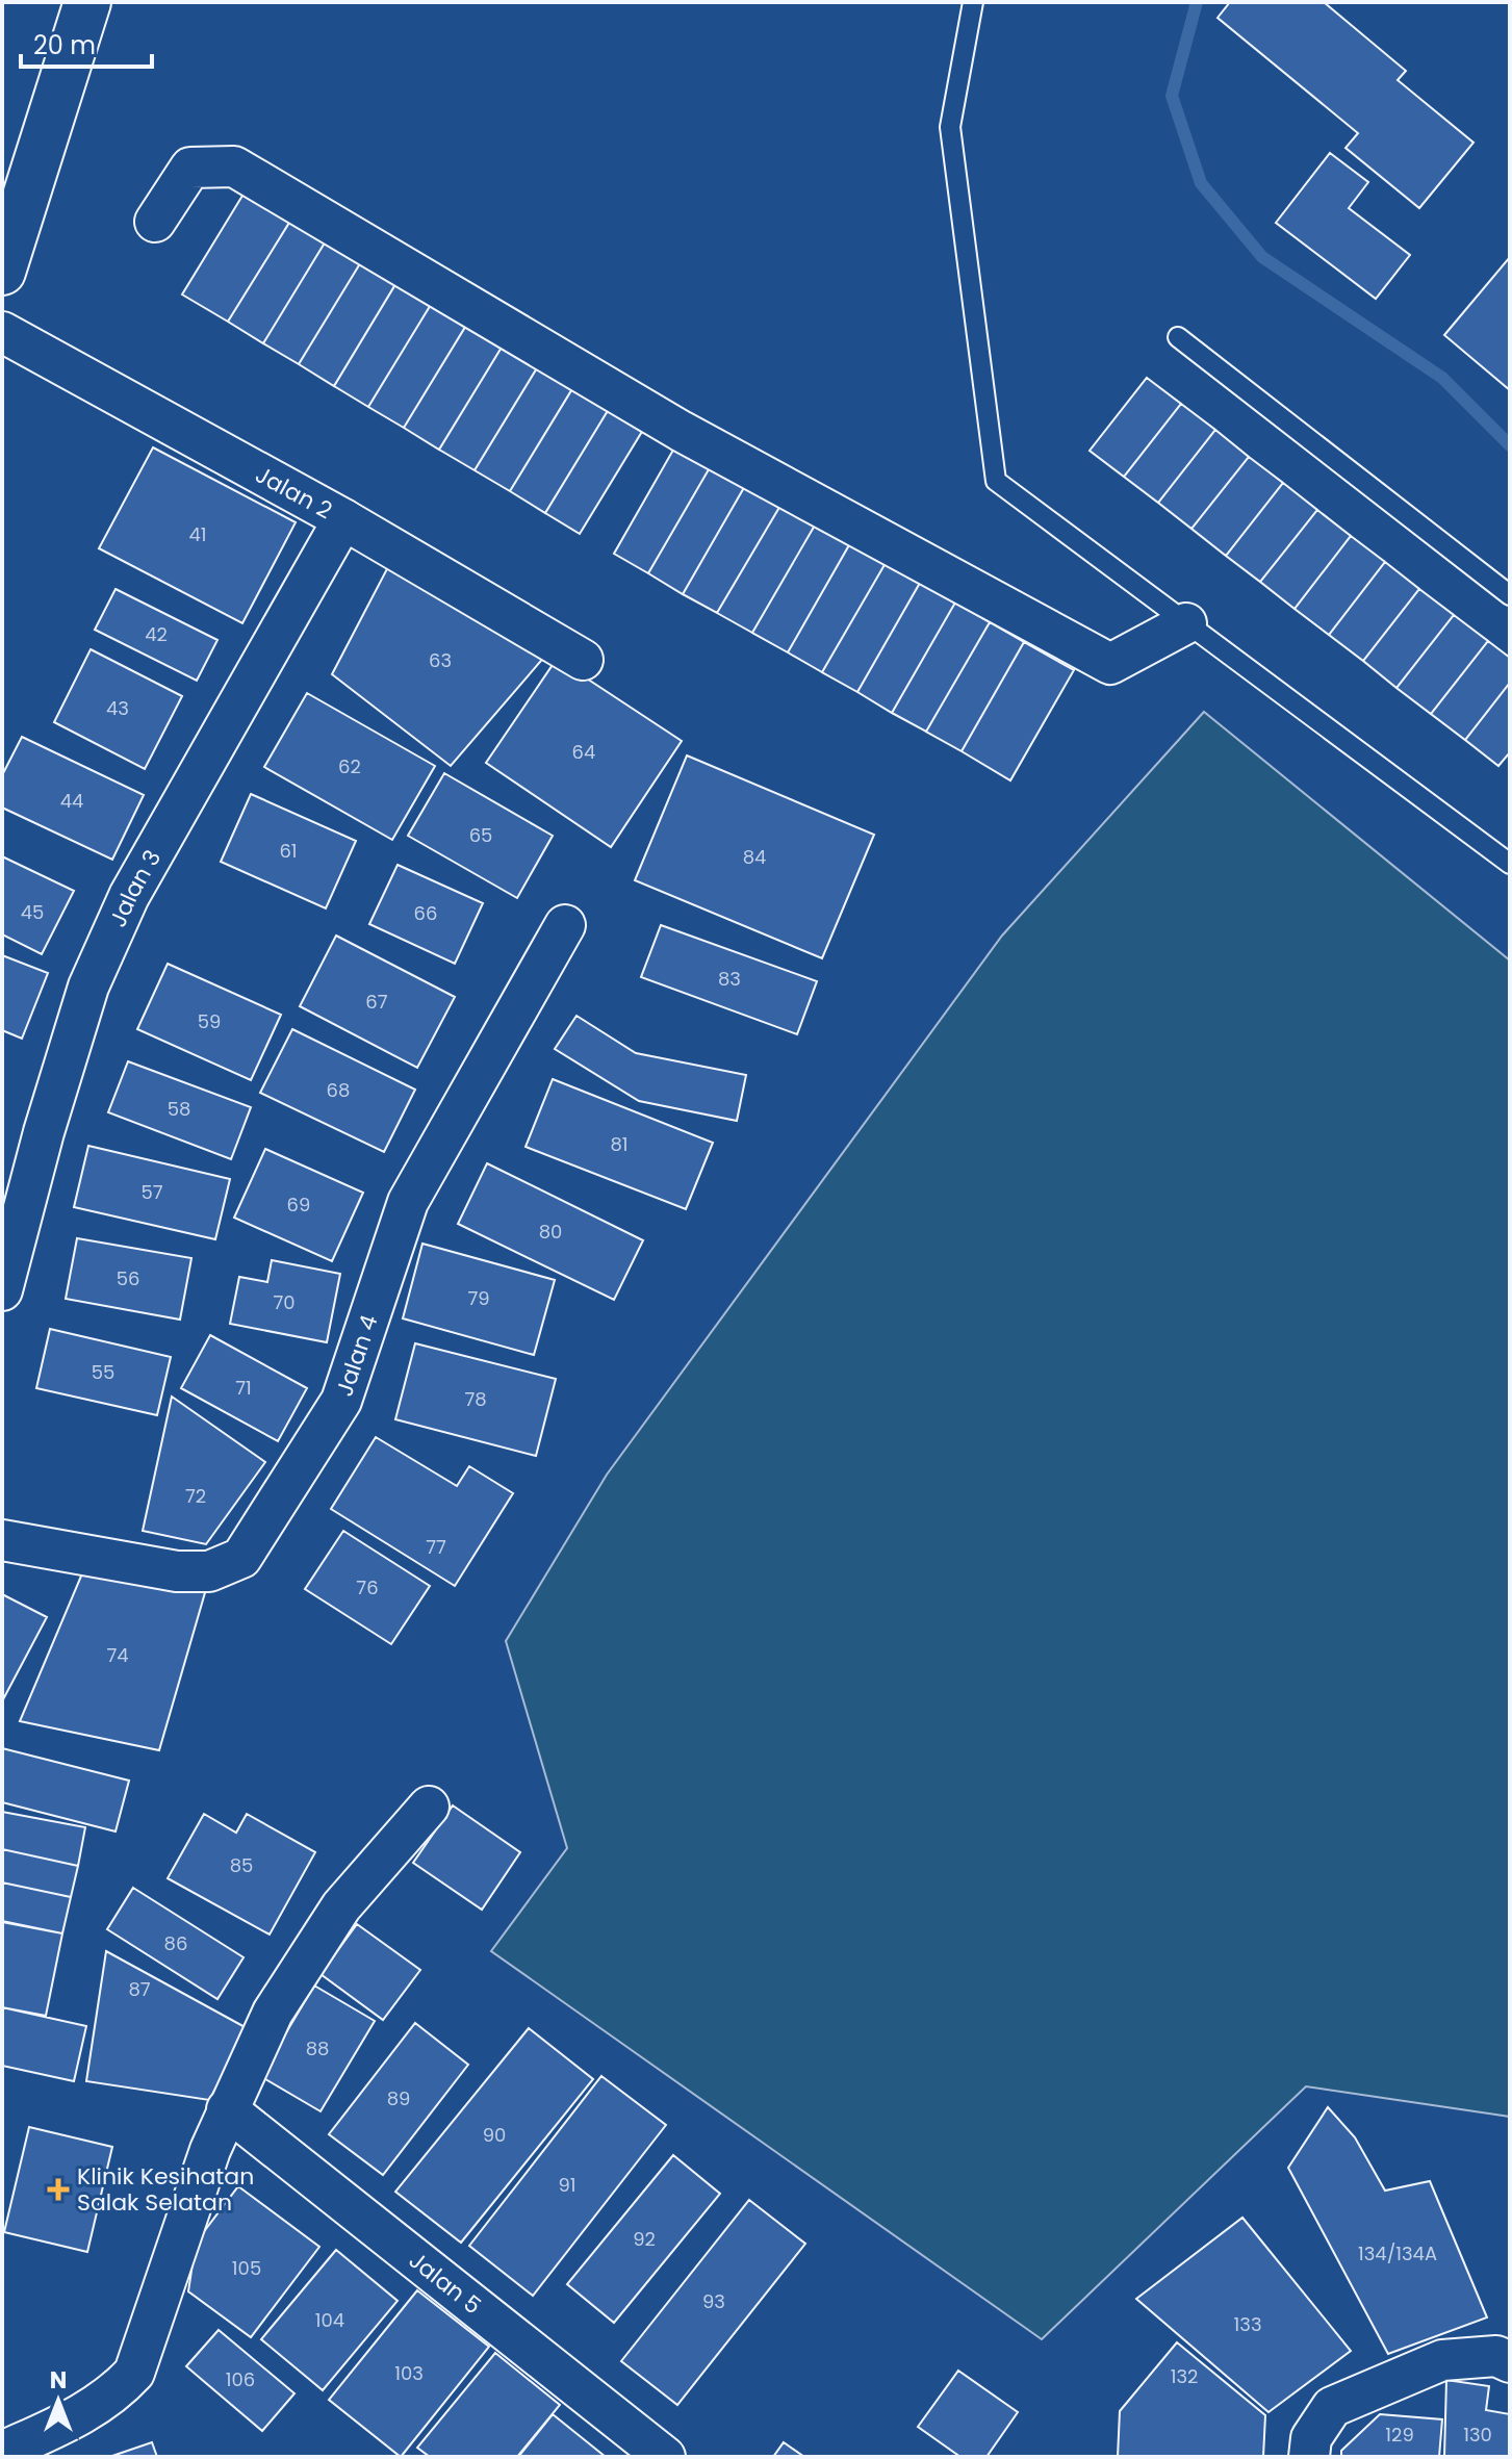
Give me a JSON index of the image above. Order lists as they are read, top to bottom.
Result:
{
  "streets": {
    "street": [
      "Jalan 2",
      "Jalan 3",
      "Jalan 4",
      "Jalan 5"
    ]
  },
  "crossings": [
    ["Jalan 2", "Jalan 3"]
  ],
  "places": {
    "health": ["Klinik Kesihatan Salak Selatan"]
  },
  "house_numbers": [
    "41",
    "42",
    "63",
    "43",
    "64",
    "62",
    "44",
    "65",
    "61",
    "84",
    "45",
    "66",
    "83",
    "67",
    "59",
    "68",
    "58",
    "81",
    "57",
    "69",
    "80",
    "56",
    "79",
    "70",
    "55",
    "71",
    "78",
    "72",
    "77",
    "76",
    "74",
    "85",
    "86",
    "87",
    "88",
    "89",
    "90",
    "91",
    "92",
    "134/134A",
    "105",
    "93",
    "104",
    "133",
    "103",
    "132",
    "106",
    "129",
    "130"
  ],
  "scale_bar": "20 m",
  "north": "top"
}
